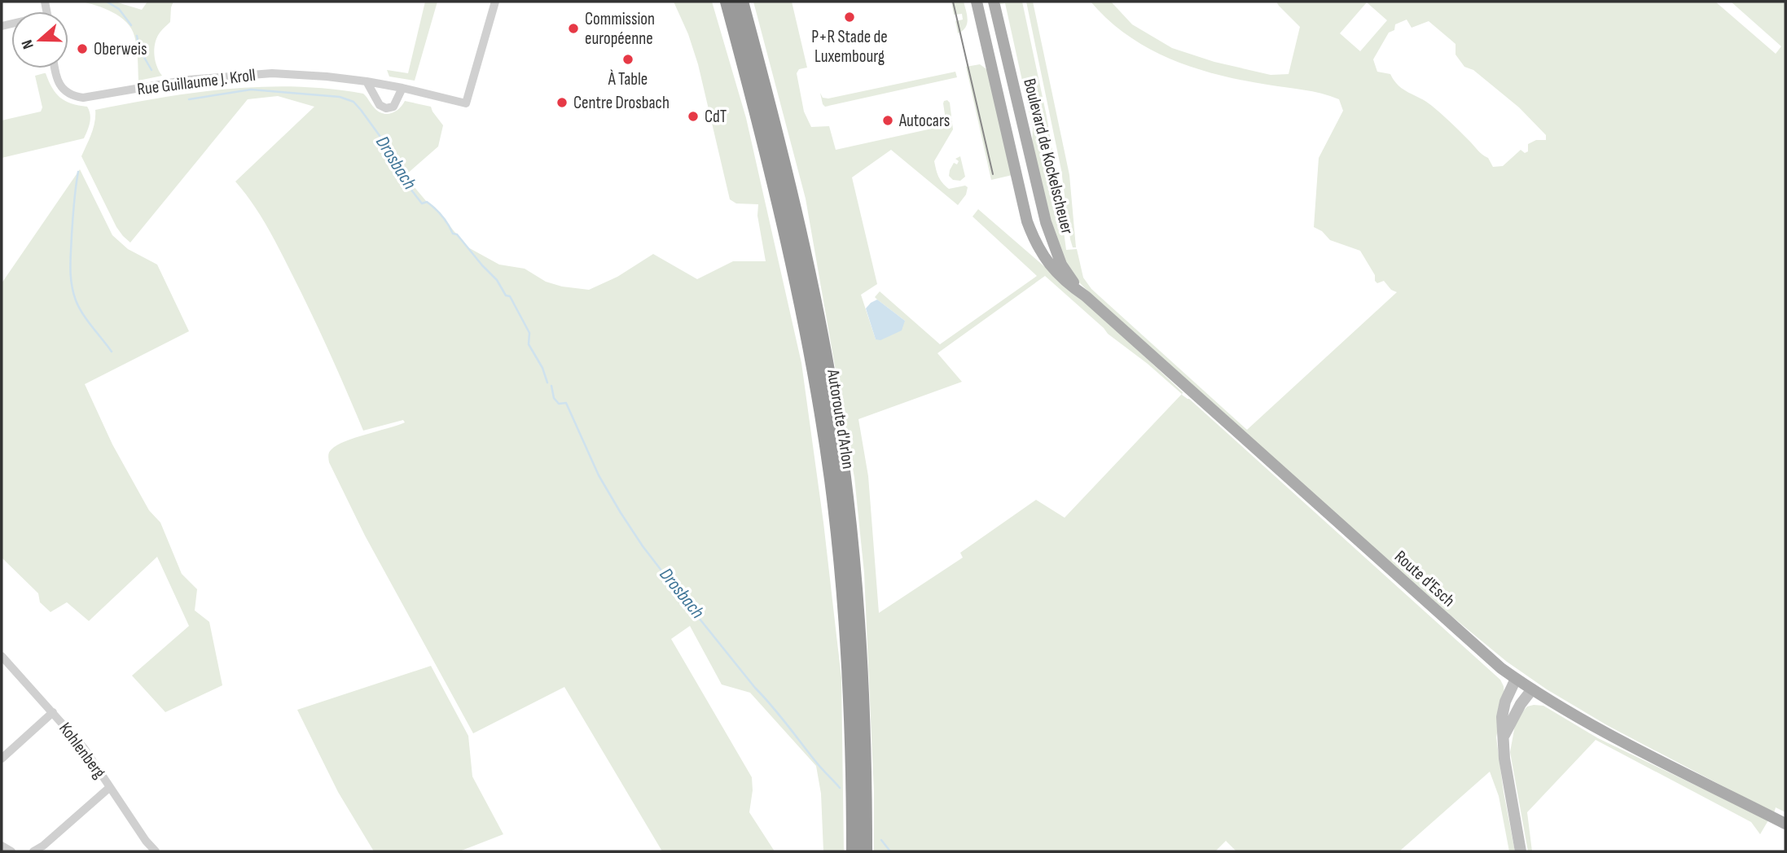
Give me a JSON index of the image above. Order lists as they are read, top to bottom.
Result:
{
  "streets": {
    "highway": ["Autoroute d'Arlon"],
    "main road": ["Boulevard de Kockelscheuer", "Route d'Esch"],
    "street": ["Rue Guillaume J. Kroll", "Kohlenberg"]
  },
  "crossings": [
    ["Boulevard de Kockelscheuer", "Route d'Esch"]
  ],
  "water": ["Drosbach"],
  "places": [
    "P+R Stade de Luxembourg",
    "Commission européenne",
    "Oberweis",
    "À Table",
    "Centre Drosbach",
    "CdT",
    "Autocars"
  ],
  "north": "left"
}
